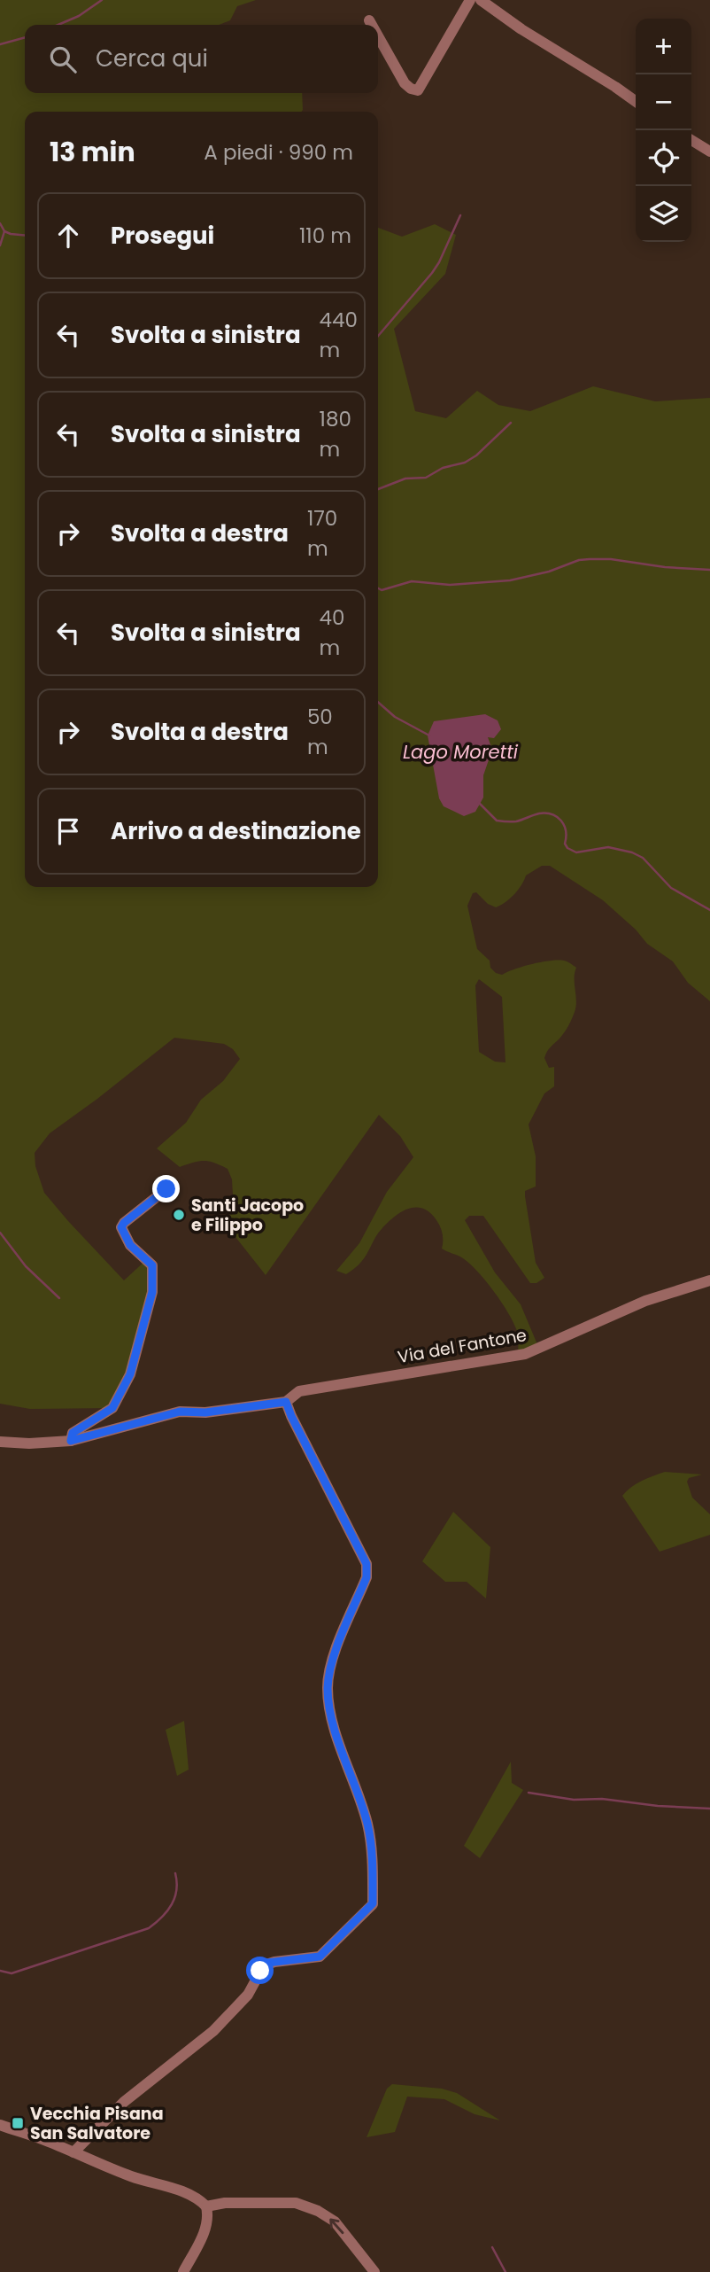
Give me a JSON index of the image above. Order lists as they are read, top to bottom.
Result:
{
  "streets": {
    "street": ["Via del Fantone"]
  },
  "water": ["Lago Moretti"],
  "places": {
    "other": ["Santi Jacopo e Filippo"],
    "transit": ["Vecchia Pisana San Salvatore"]
  },
  "page": {
    "map_buttons": ["+", "−"],
    "search": "Cerca qui",
    "heading": ["13 min", "A piedi · 990 m"],
    "list": [
      ["Prosegui", "110 m"],
      ["Svolta a sinistra", "440 m"],
      ["Svolta a sinistra", "180 m"],
      ["Svolta a destra", "170 m"],
      ["Svolta a sinistra", "40 m"],
      ["Svolta a destra", "50 m"],
      "Arrivo a destinazione"
    ]
  }
}
